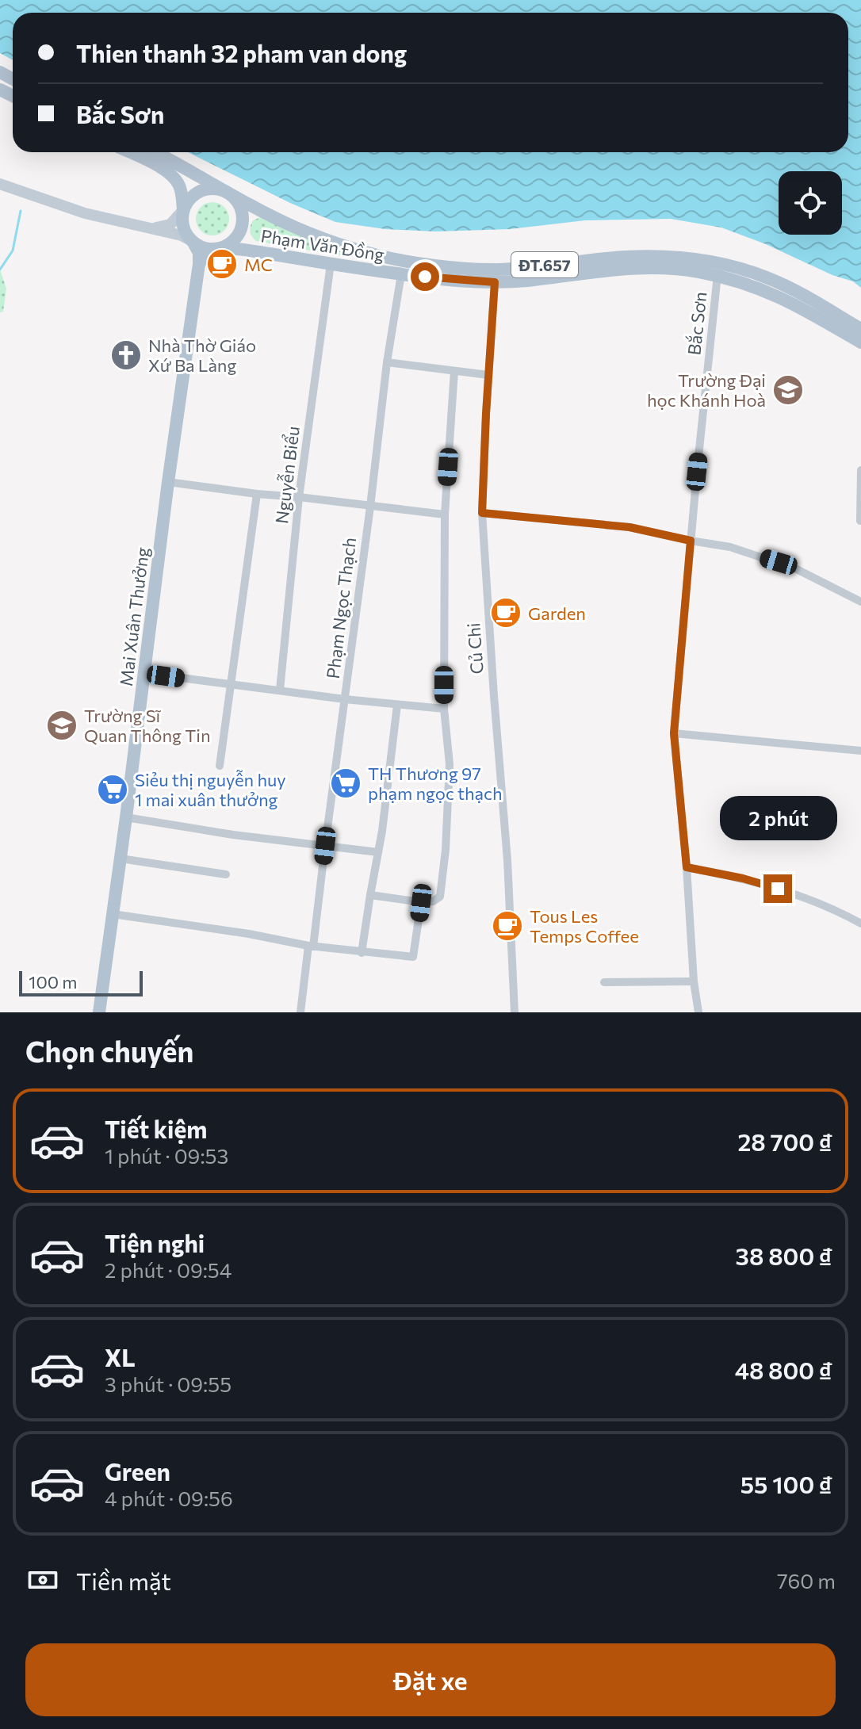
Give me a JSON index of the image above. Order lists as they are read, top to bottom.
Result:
{
  "streets": {
    "main road": ["Phạm Văn Đồng", "ĐT.657", "Mai Xuân Thưởng"],
    "street": [
      "Bắc Sơn",
      "Nguyễn Biểu",
      "Phạm Ngọc Thạch",
      "Củ Chi"
    ]
  },
  "crossings": [
    ["Phạm Văn Đồng", "ĐT.657"],
    ["Phạm Văn Đồng", "Bắc Sơn"],
    ["Phạm Văn Đồng", "Nguyễn Biểu"],
    ["Phạm Văn Đồng", "Phạm Ngọc Thạch"],
    ["Phạm Văn Đồng", "Mai Xuân Thưởng"],
    ["Phạm Văn Đồng", "Củ Chi"],
    ["ĐT.657", "Mai Xuân Thưởng"]
  ],
  "places": {
    "cafe": ["MC", "Garden", "Tous Les Temps Coffee"],
    "church": ["Nhà Thờ Giáo Xứ Ba Làng"],
    "school or university": ["Trường Đại học Khánh Hoà", "Trường Sĩ Quan Thông Tin"],
    "supermarket": ["TH Thương 97 phạm ngọc thạch", "Siẻu thị nguyễn huy 1 mai xuân thưởng"]
  },
  "scale_bar": "100 m",
  "page": {
    "banner": ["Thien thanh 32 pham van dong", "Bắc Sơn"],
    "bubble": "2 phút",
    "scale": "100 m",
    "heading": "Chọn chuyến",
    "list": [
      {
        "name": "Tiết kiệm",
        "note": "1 phút · 09:53",
        "value": "28 700 ₫"
      },
      {
        "name": "Tiện nghi",
        "note": "2 phút · 09:54",
        "value": "38 800 ₫"
      },
      {
        "name": "XL",
        "note": "3 phút · 09:55",
        "value": "48 800 ₫"
      },
      {
        "name": "Green",
        "note": "4 phút · 09:56",
        "value": "55 100 ₫"
      }
    ],
    "pay": ["Tiền mặt", "760 m"],
    "buttons": "Đặt xe"
  }
}
